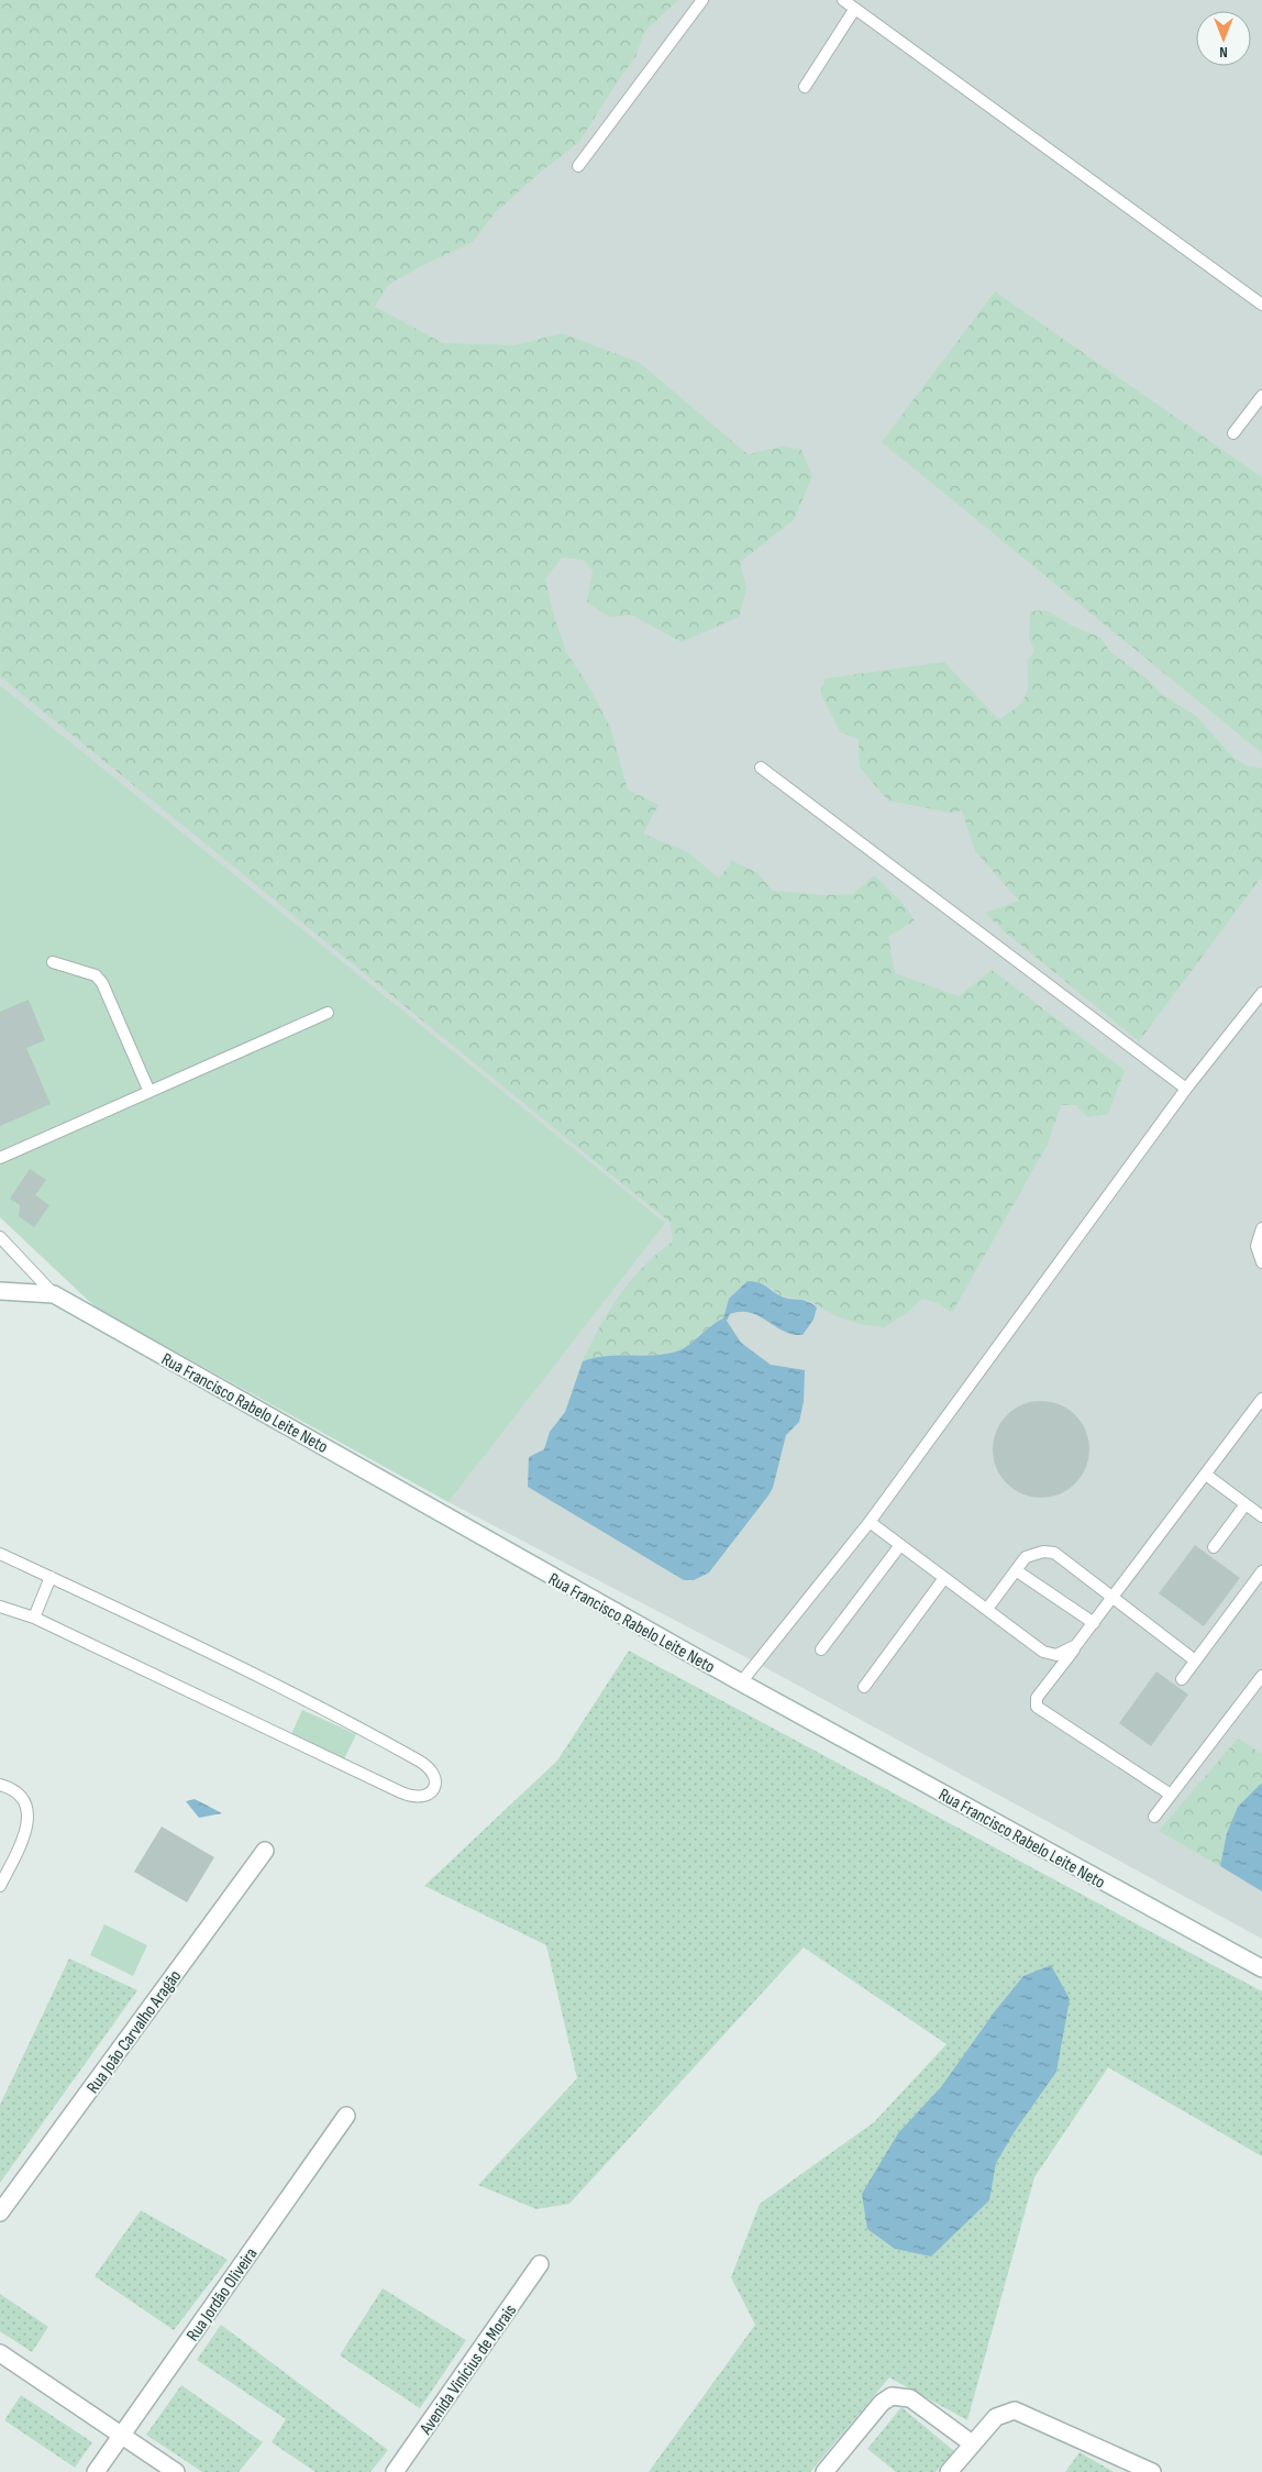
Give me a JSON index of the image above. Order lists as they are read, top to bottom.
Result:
{
  "streets": {
    "street": [
      "Rua Francisco Rabelo Leite Neto",
      "Rua João Carvalho Aragão",
      "Rua Jordão Oliveira",
      "Avenida Vinícius de Morais"
    ]
  },
  "north": "bottom"
}
